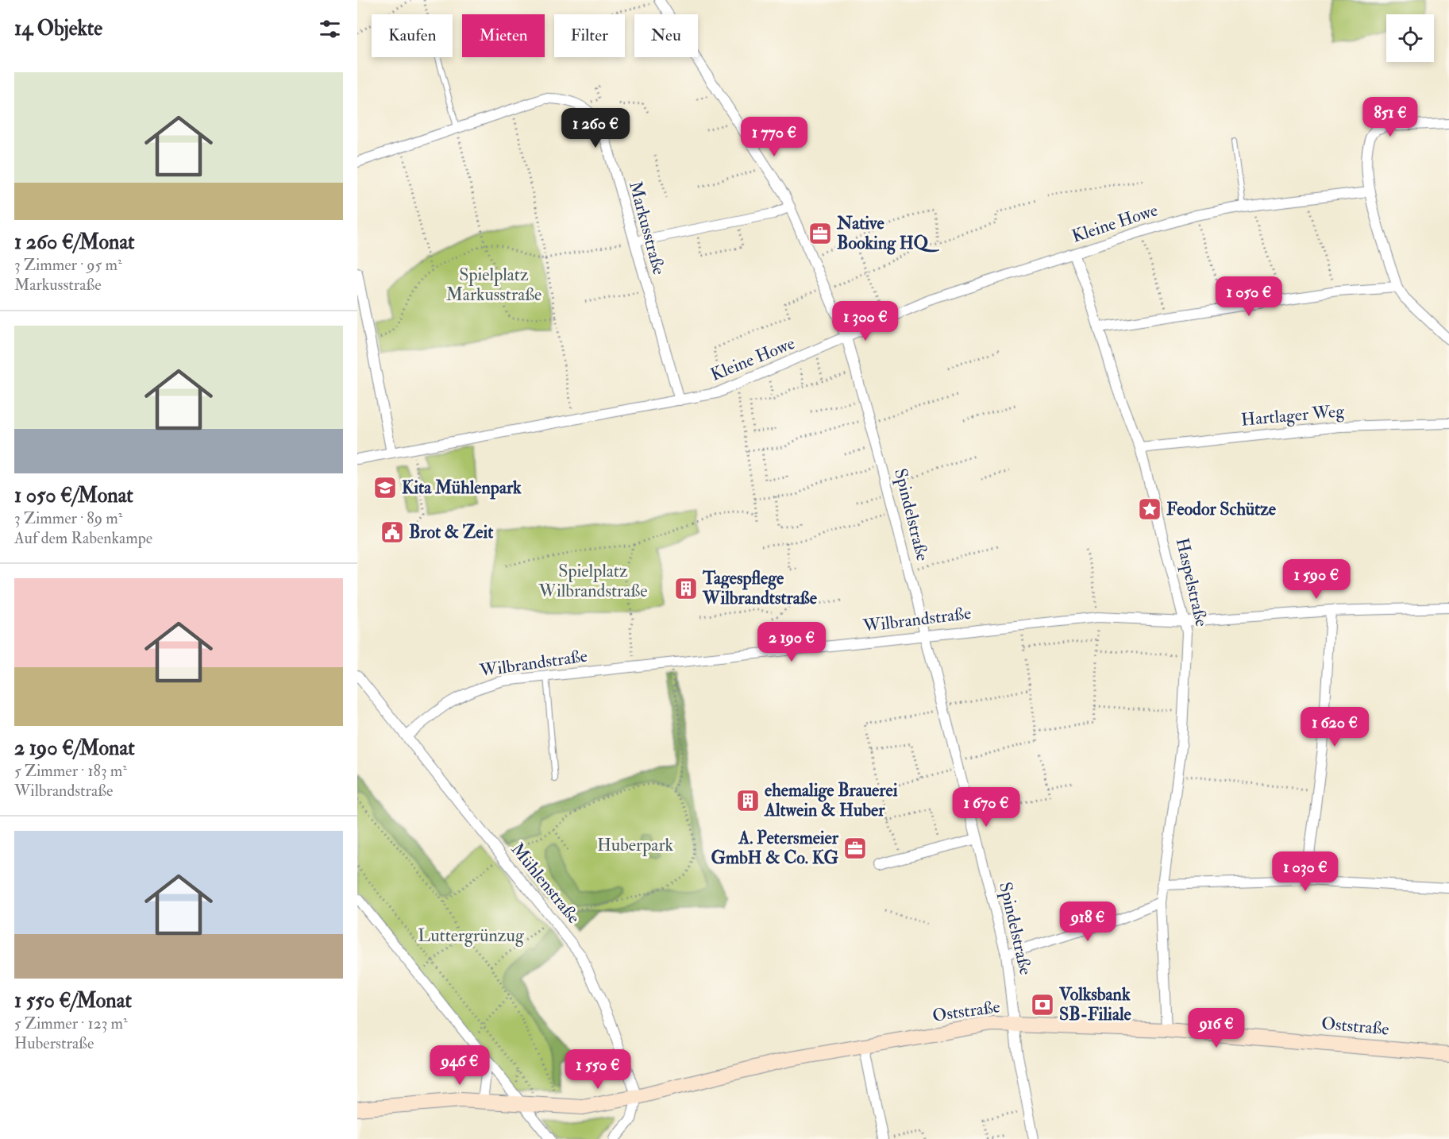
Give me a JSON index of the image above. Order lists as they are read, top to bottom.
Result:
{
  "streets": {
    "street": [
      "Kleine Howe",
      "Markusstraße",
      "Hartlager Weg",
      "Spindelstraße",
      "Haspelstraße",
      "Wilbrandstraße",
      "Mühlenstraße",
      "Oststraße"
    ]
  },
  "crossings": [
    ["Kleine Howe", "Markusstraße"],
    ["Kleine Howe", "Spindelstraße"],
    ["Kleine Howe", "Haspelstraße"],
    ["Hartlager Weg", "Haspelstraße"],
    ["Spindelstraße", "Wilbrandstraße"],
    ["Spindelstraße", "Oststraße"],
    ["Haspelstraße", "Wilbrandstraße"],
    ["Haspelstraße", "Oststraße"],
    ["Wilbrandstraße", "Mühlenstraße"],
    ["Mühlenstraße", "Oststraße"]
  ],
  "parks": [
    "Spielplatz Markusstraße",
    "Spielplatz Wilbrandstraße",
    "Huberpark",
    "Luttergrünzug"
  ],
  "places": {
    "office": ["Native Booking HQ", "A. Petersmeier GmbH & Co. KG"],
    "school or university": ["Kita Mühlenpark"],
    "place": ["Feodor Schütze"],
    "public building": ["Brot & Zeit"],
    "building": ["Tagespflege Wilbrandtstraße", "ehemalige Brauerei Altwein & Huber"],
    "bank": ["Volksbank SB-Filiale"]
  },
  "page": {
    "heading": "14 Objekte",
    "chip": [
      "Kaufen",
      "Mieten",
      "Filter",
      "Neu"
    ],
    "list": [
      {
        "name": "1 260 €/Monat",
        "note": "3 Zimmer · 95 m² · Markusstraße"
      },
      {
        "name": "1 050 €/Monat",
        "note": "3 Zimmer · 89 m² · Auf dem Rabenkampe"
      },
      {
        "name": "2 190 €/Monat",
        "note": "5 Zimmer · 183 m² · Wilbrandstraße"
      },
      {
        "name": "1 550 €/Monat",
        "note": "5 Zimmer · 123 m² · Huberstraße"
      }
    ],
    "price": [
      "851 €",
      "1 260 €",
      "1 770 €",
      "1 050 €",
      "1 300 €",
      "1 590 €",
      "2 190 €",
      "1 620 €",
      "1 670 €",
      "1 030 €",
      "918 €",
      "916 €",
      "946 €",
      "1 550 €"
    ]
  }
}
